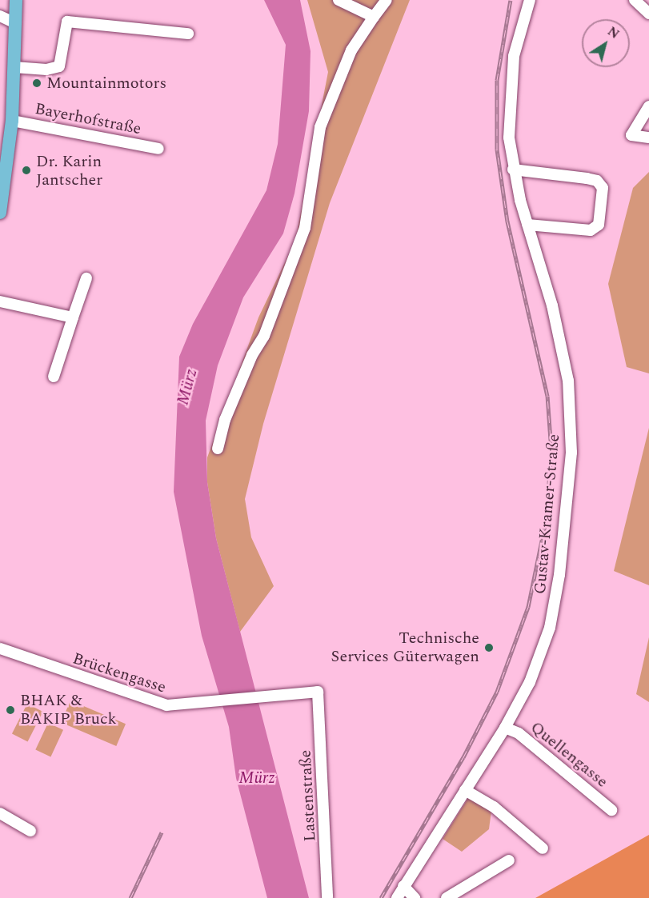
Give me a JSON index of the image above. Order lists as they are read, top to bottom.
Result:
{
  "streets": {
    "street": [
      "Bayerhofstraße",
      "Gustav-Kramer-Straße",
      "Brückengasse",
      "Quellengasse",
      "Lastenstraße"
    ]
  },
  "crossings": [
    ["Gustav-Kramer-Straße", "Quellengasse"],
    ["Brückengasse", "Lastenstraße"]
  ],
  "water": ["Mürz"],
  "places": [
    "Mountainmotors",
    "Dr. Karin Jantscher",
    "Technische Services Güterwagen",
    "BHAK & BAKIP Bruck"
  ],
  "north": "top right"
}
